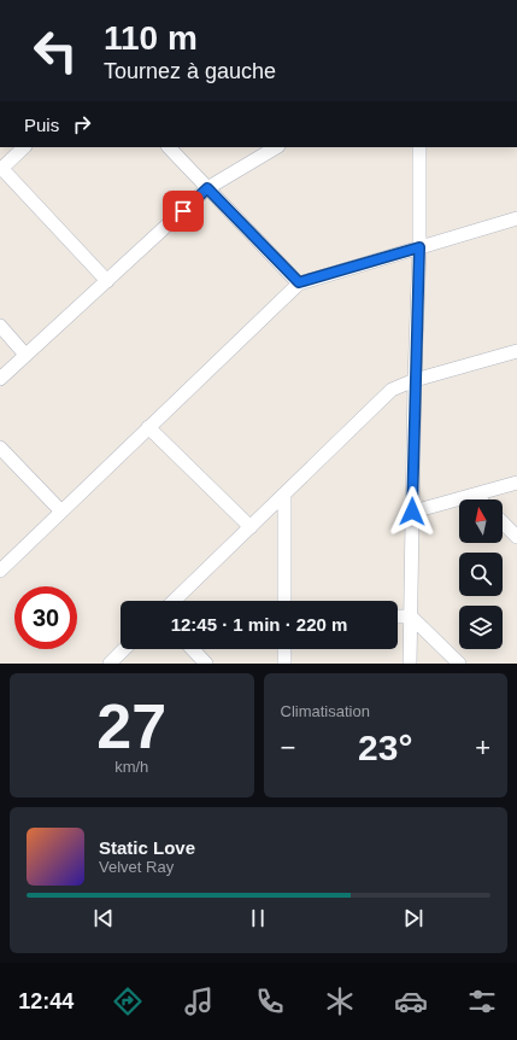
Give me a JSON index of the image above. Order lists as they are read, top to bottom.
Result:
{
  "north": "top",
  "page": {
    "turn": ["110 m", "Tournez à gauche"],
    "then": "Puis",
    "limit": "30",
    "trip": "12:45 · 1 min · 220 m",
    "tile": [
      ["27", "km/h"],
      "Climatisation"
    ],
    "heat": ["−", "23°", "+"],
    "song": ["Static Love", "Velvet Ray"],
    "tabs": "12:44"
  }
}
